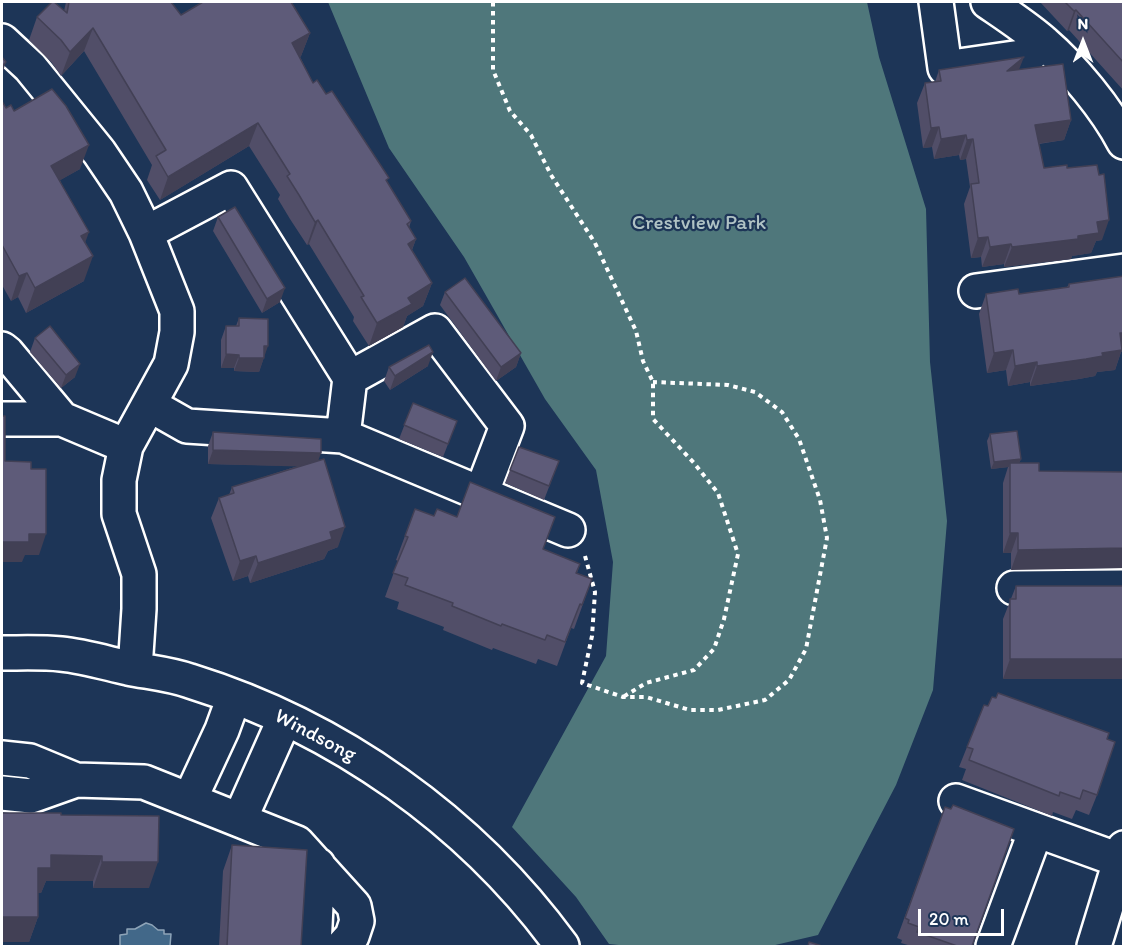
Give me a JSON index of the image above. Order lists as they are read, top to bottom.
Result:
{
  "streets": {
    "street": ["Windsong"]
  },
  "parks": ["Crestview Park"],
  "scale_bar": "20 m",
  "north": "top"
}
